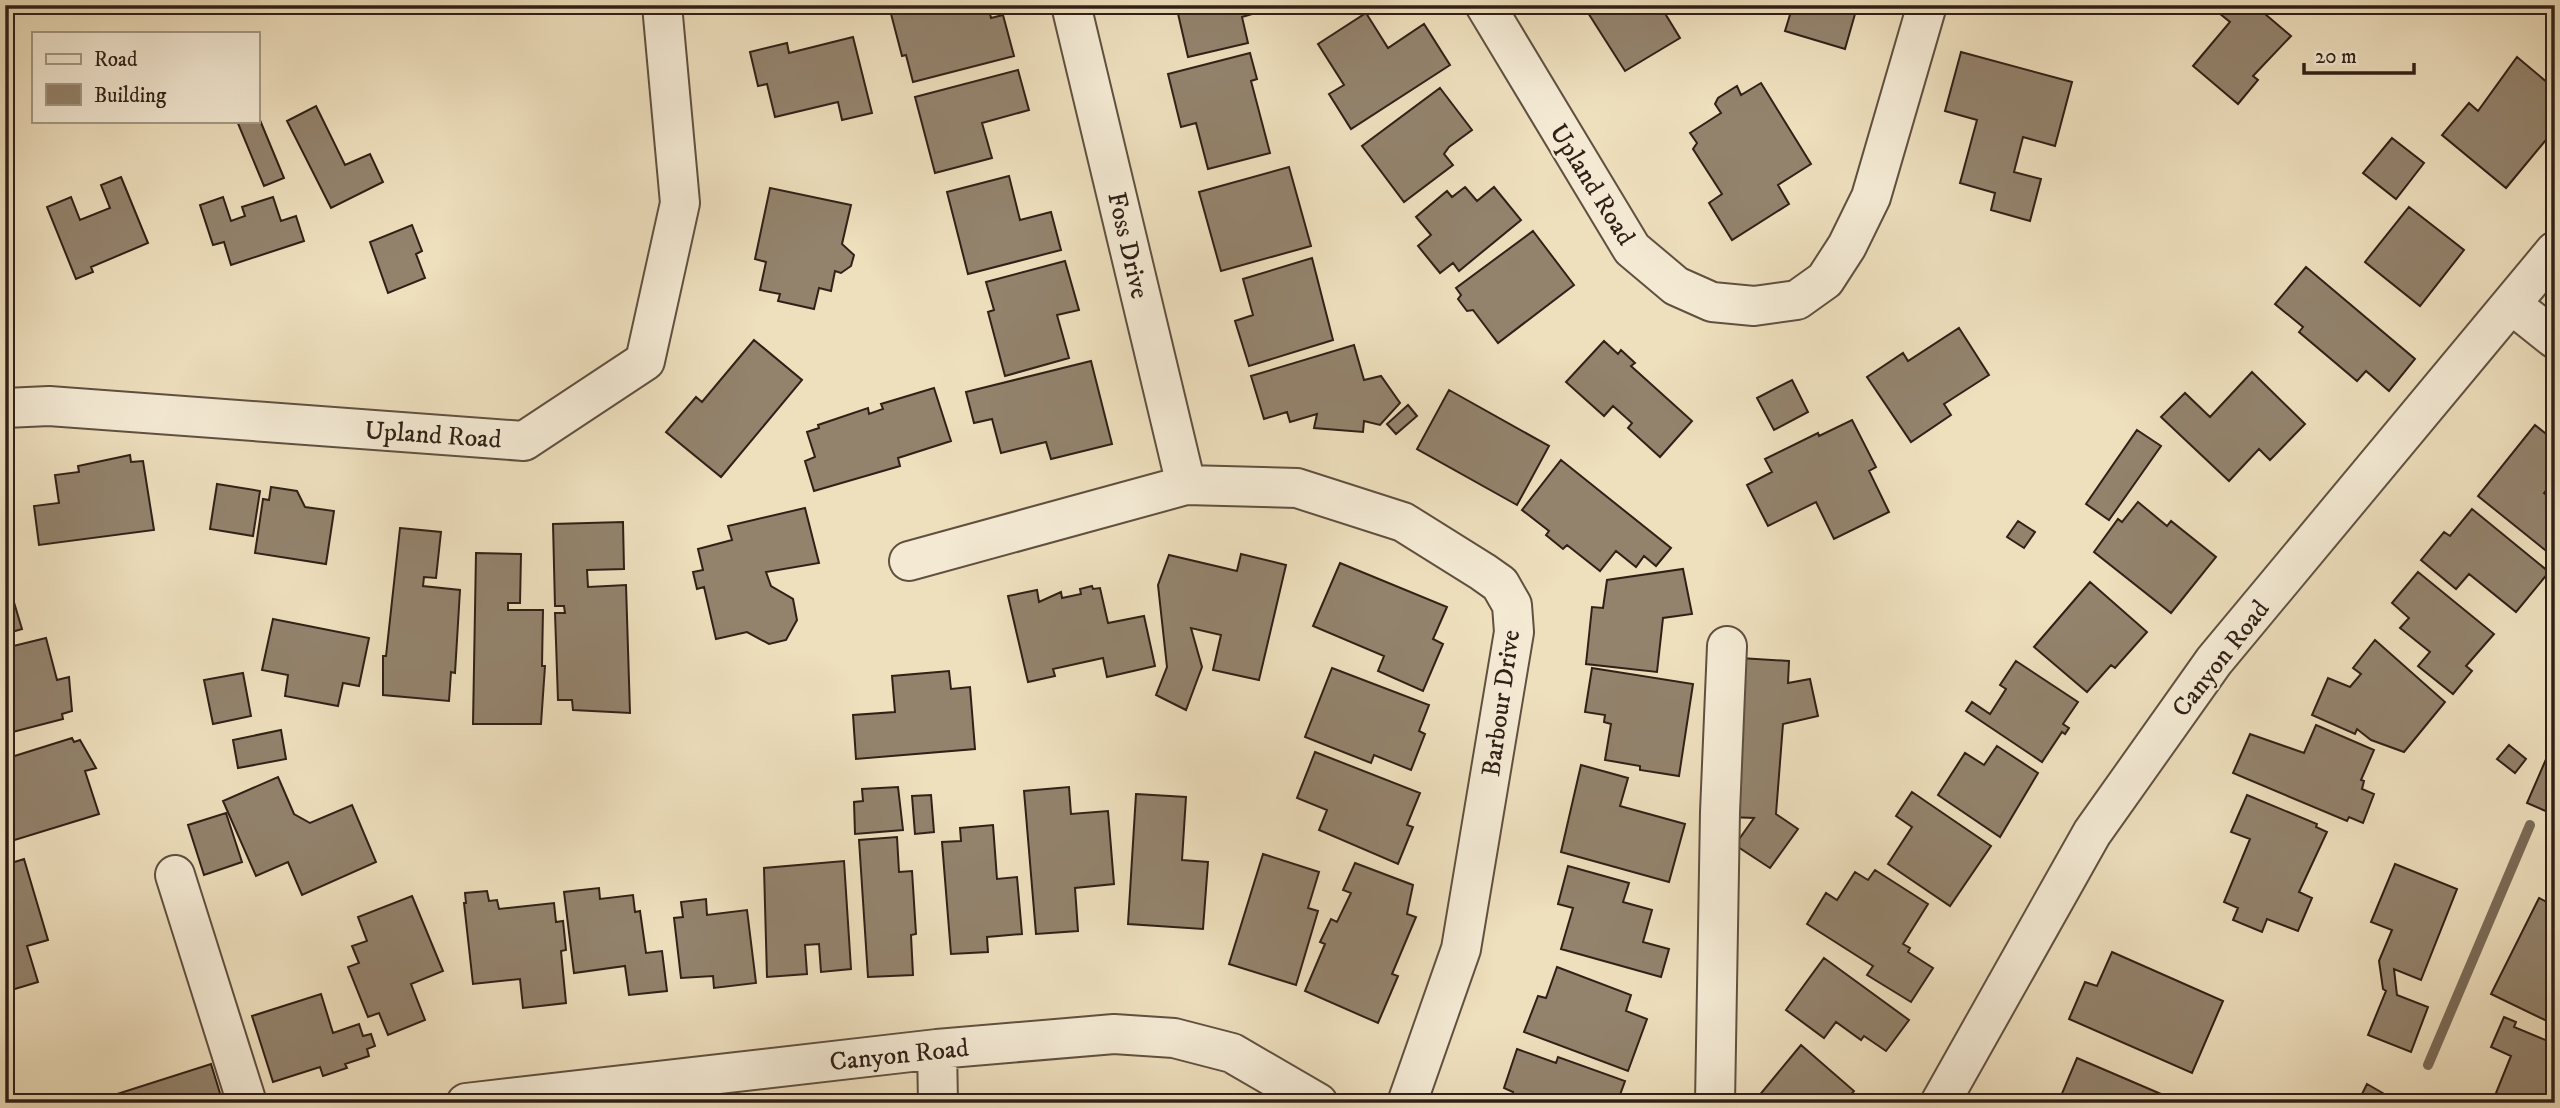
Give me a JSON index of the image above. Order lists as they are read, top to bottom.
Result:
{
  "streets": {
    "street": [
      "Upland Road",
      "Foss Drive",
      "Canyon Road",
      "Barbour Drive"
    ]
  },
  "crossings": [
    ["Foss Drive", "Barbour Drive"]
  ],
  "legend": ["Road", "Building"],
  "scale_bar": "20 m"
}
